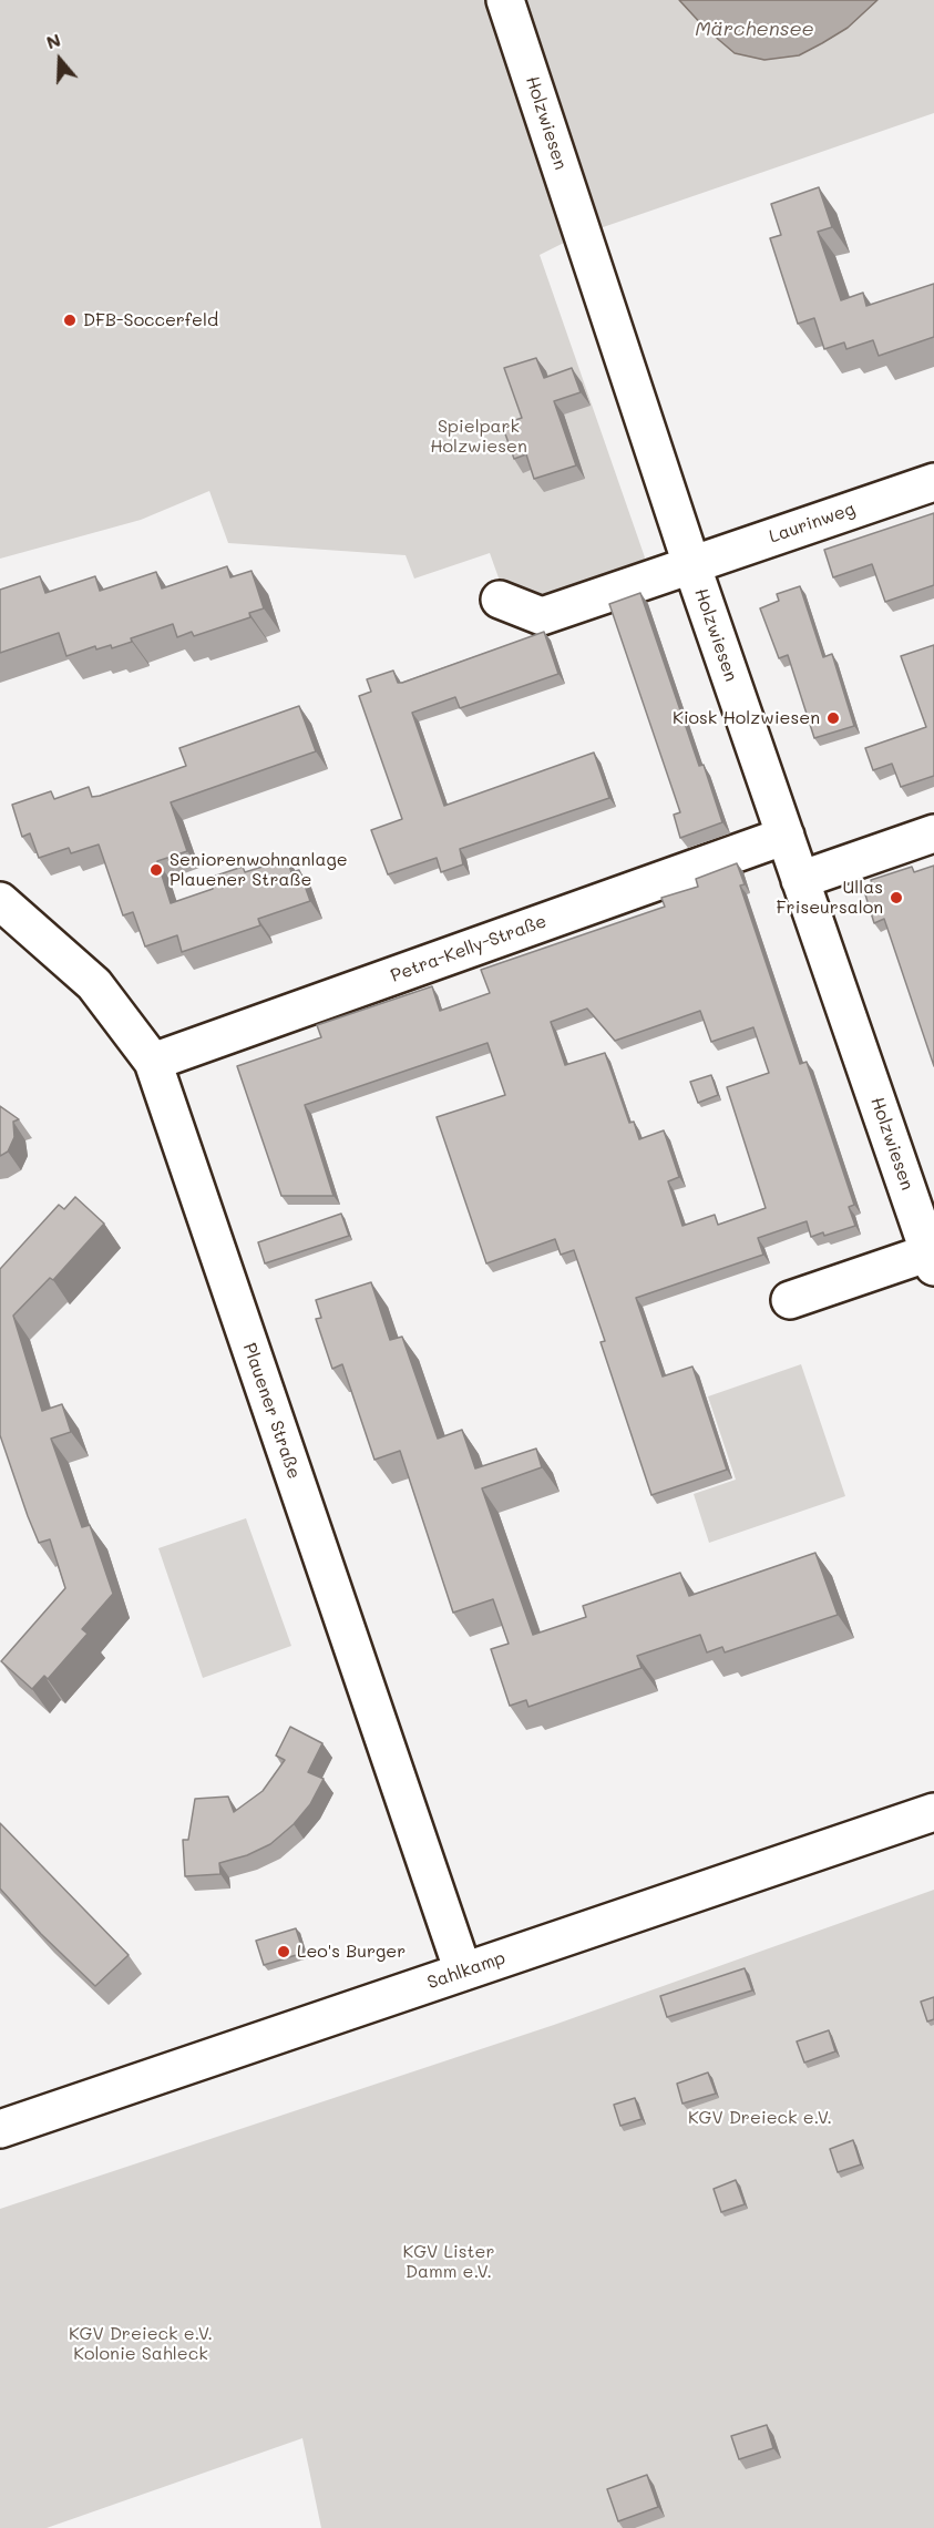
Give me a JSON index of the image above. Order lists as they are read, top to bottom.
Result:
{
  "streets": {
    "street": [
      "Holzwiesen",
      "Laurinweg",
      "Petra-Kelly-Straße",
      "Plauener Straße",
      "Sahlkamp"
    ]
  },
  "crossings": [
    ["Holzwiesen", "Laurinweg"],
    ["Holzwiesen", "Petra-Kelly-Straße"],
    ["Petra-Kelly-Straße", "Plauener Straße"],
    ["Plauener Straße", "Sahlkamp"]
  ],
  "water": ["Märchensee"],
  "parks": [
    "Spielpark Holzwiesen",
    "KGV Dreieck e.V.",
    "KGV Lister Damm e.V.",
    "KGV Dreieck e.V. Kolonie Sahleck"
  ],
  "places": [
    "DFB-Soccerfeld",
    "Kiosk Holzwiesen",
    "Seniorenwohnanlage Plauener Straße",
    "Ullas Friseursalon",
    "Leo's Burger"
  ],
  "north": "top"
}
